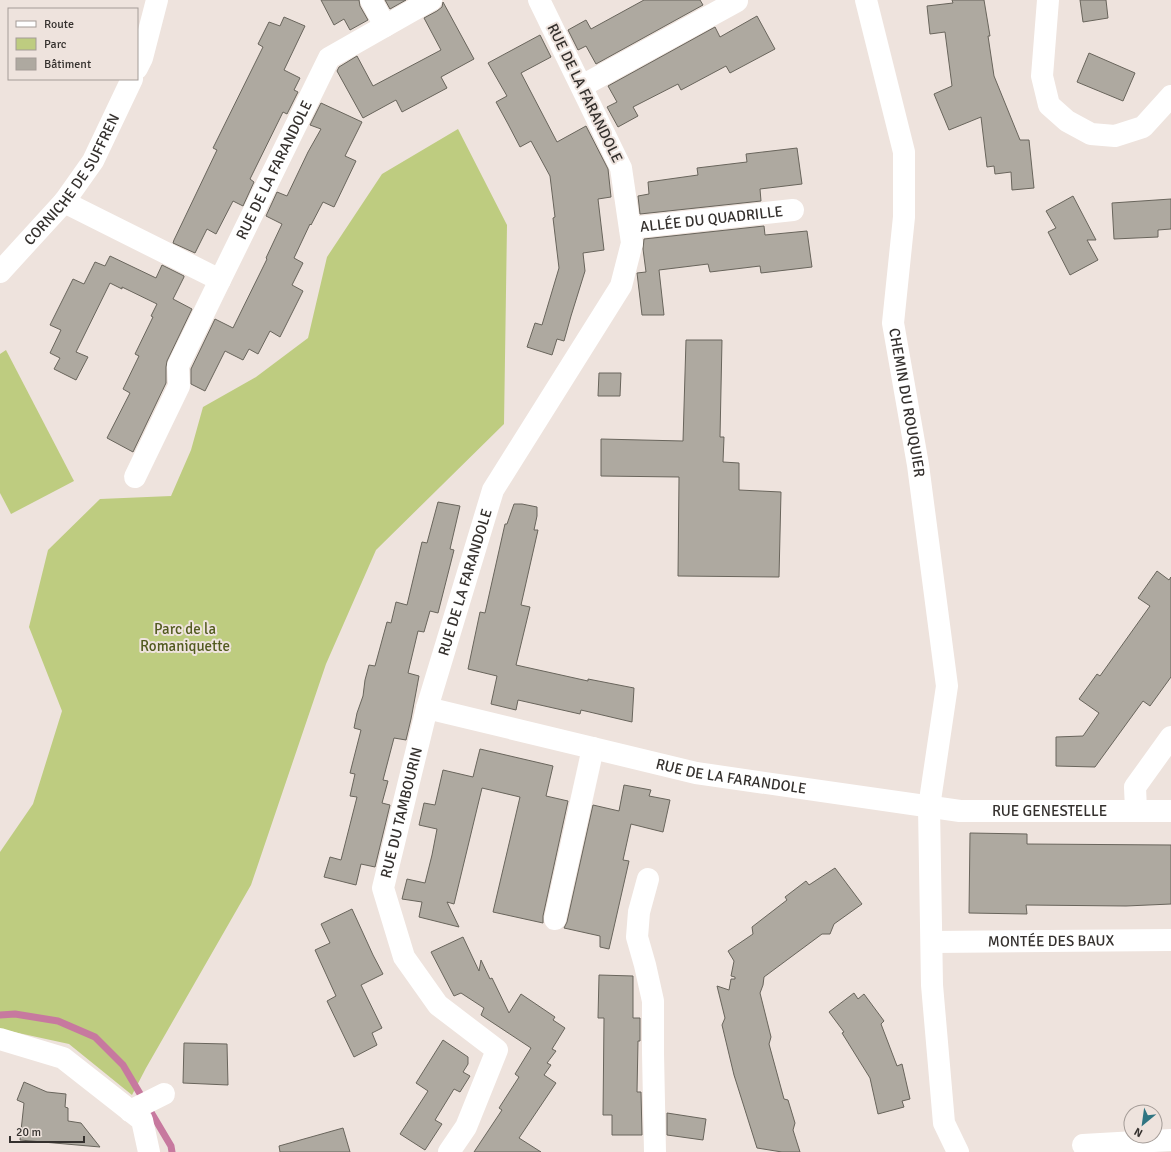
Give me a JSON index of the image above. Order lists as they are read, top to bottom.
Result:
{
  "streets": {
    "street": [
      "RUE DE LA FARANDOLE",
      "CORNICHE DE SUFFREN",
      "ALLÉE DU QUADRILLE",
      "CHEMIN DU ROUQUIER",
      "RUE GENESTELLE",
      "RUE DU TAMBOURIN",
      "MONTÉE DES BAUX"
    ]
  },
  "crossings": [
    ["RUE DE LA FARANDOLE", "ALLÉE DU QUADRILLE"],
    ["RUE DE LA FARANDOLE", "CHEMIN DU ROUQUIER"],
    ["RUE DE LA FARANDOLE", "RUE GENESTELLE"],
    ["RUE DE LA FARANDOLE", "RUE DU TAMBOURIN"],
    ["CHEMIN DU ROUQUIER", "RUE GENESTELLE"],
    ["CHEMIN DU ROUQUIER", "MONTÉE DES BAUX"]
  ],
  "parks": ["Parc de la Romaniquette"],
  "legend": ["Route", "Parc", "Bâtiment"],
  "scale_bar": "20 m",
  "north": "bottom left"
}
